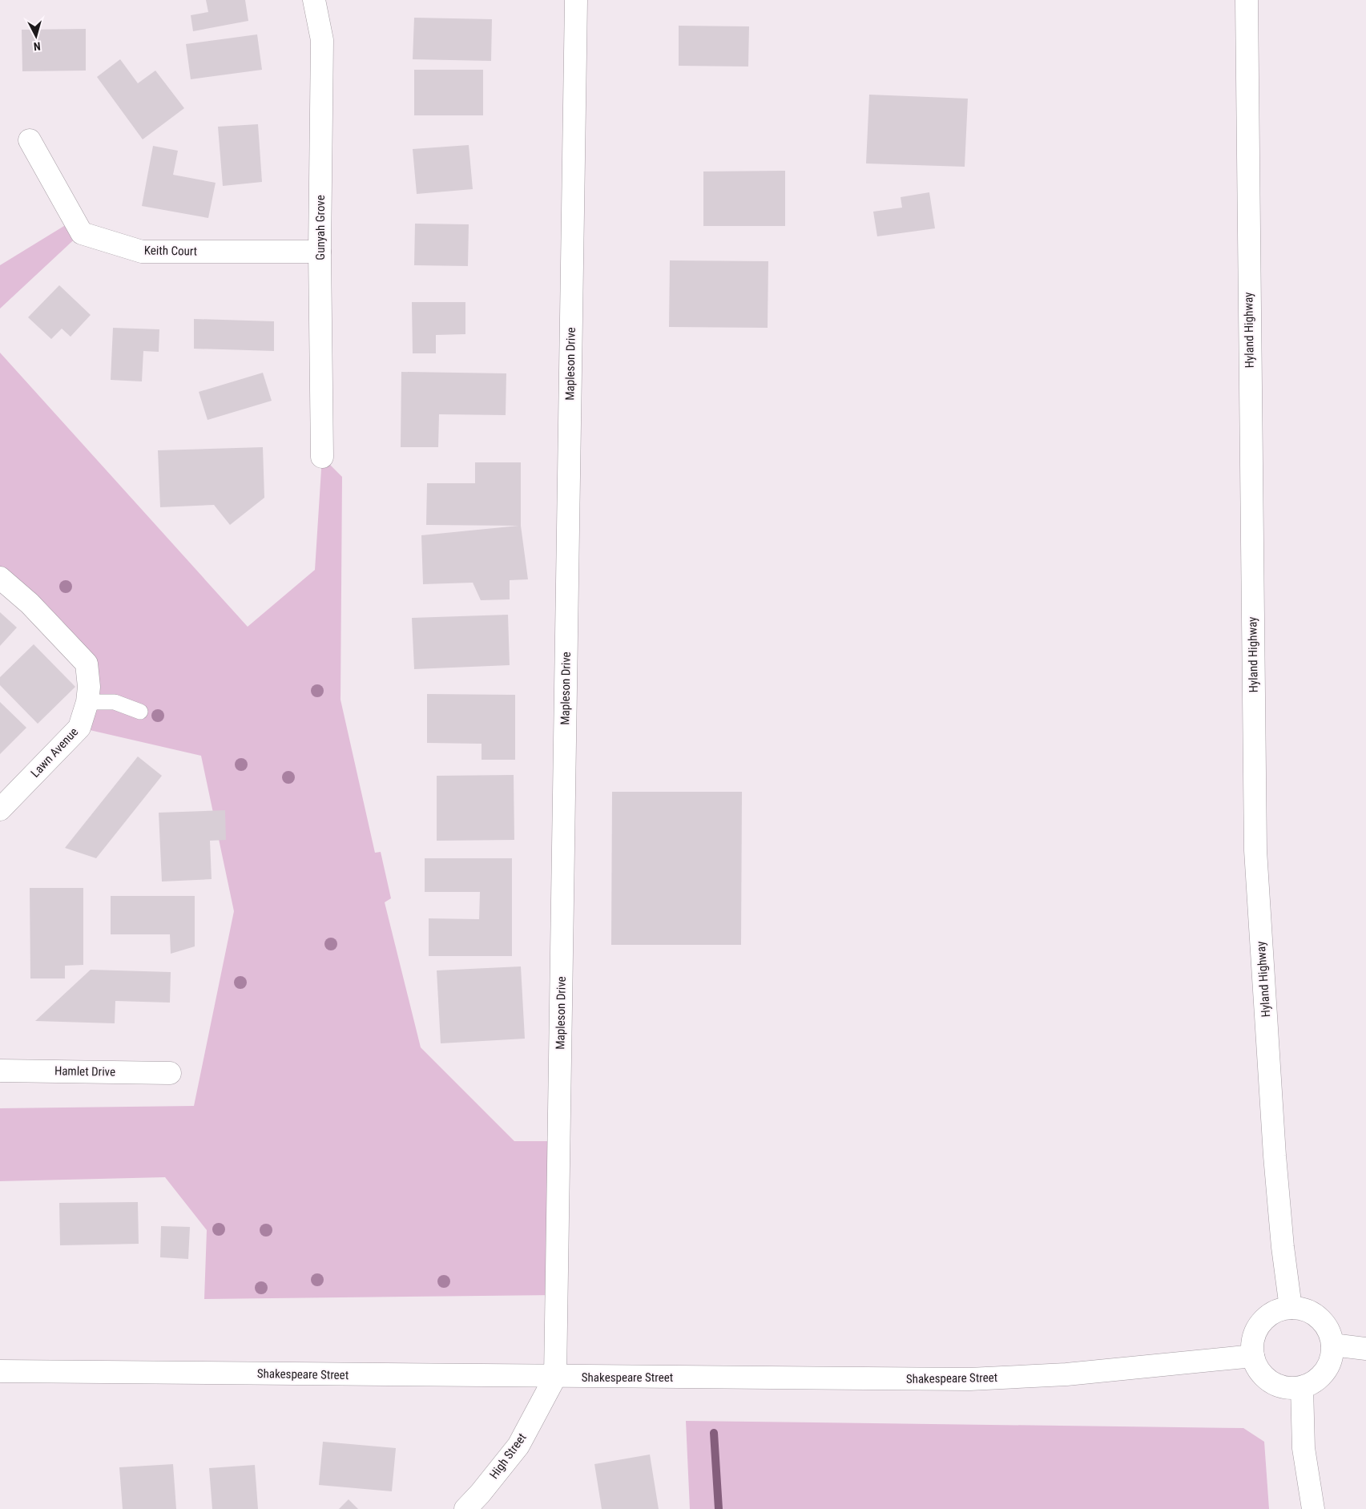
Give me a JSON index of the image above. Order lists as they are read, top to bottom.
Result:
{
  "streets": {
    "street": [
      "Gunyah Grove",
      "Keith Court",
      "Hyland Highway",
      "Mapleson Drive",
      "Lawn Avenue",
      "Hamlet Drive",
      "Shakespeare Street",
      "High Street"
    ]
  },
  "crossings": [
    ["Gunyah Grove", "Keith Court"],
    ["Hyland Highway", "Shakespeare Street"],
    ["Mapleson Drive", "Shakespeare Street"],
    ["Mapleson Drive", "High Street"],
    ["Shakespeare Street", "High Street"]
  ],
  "north": "bottom"
}
